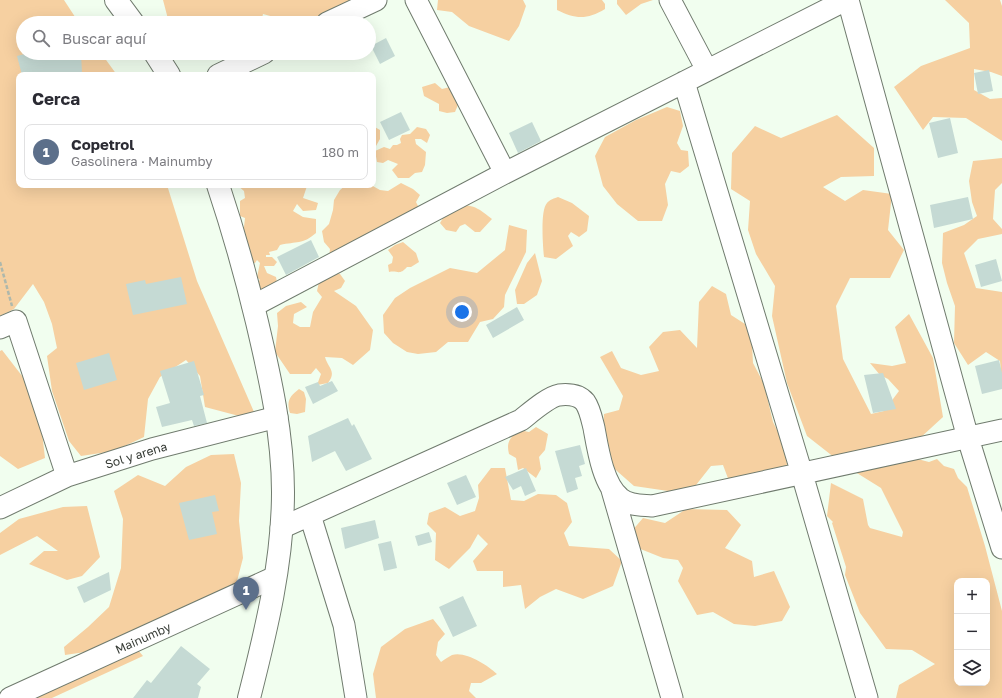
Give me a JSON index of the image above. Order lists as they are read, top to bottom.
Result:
{
  "streets": {
    "street": ["Sol y arena", "Mainumby"]
  },
  "page": {
    "search": "Buscar aquí",
    "heading": "Cerca",
    "list": [
      {
        "mark": "1",
        "name": "Copetrol",
        "note": "Gasolinera · Mainumby",
        "value": "180 m"
      }
    ],
    "pins": "1",
    "map_buttons": ["+", "−"]
  }
}
